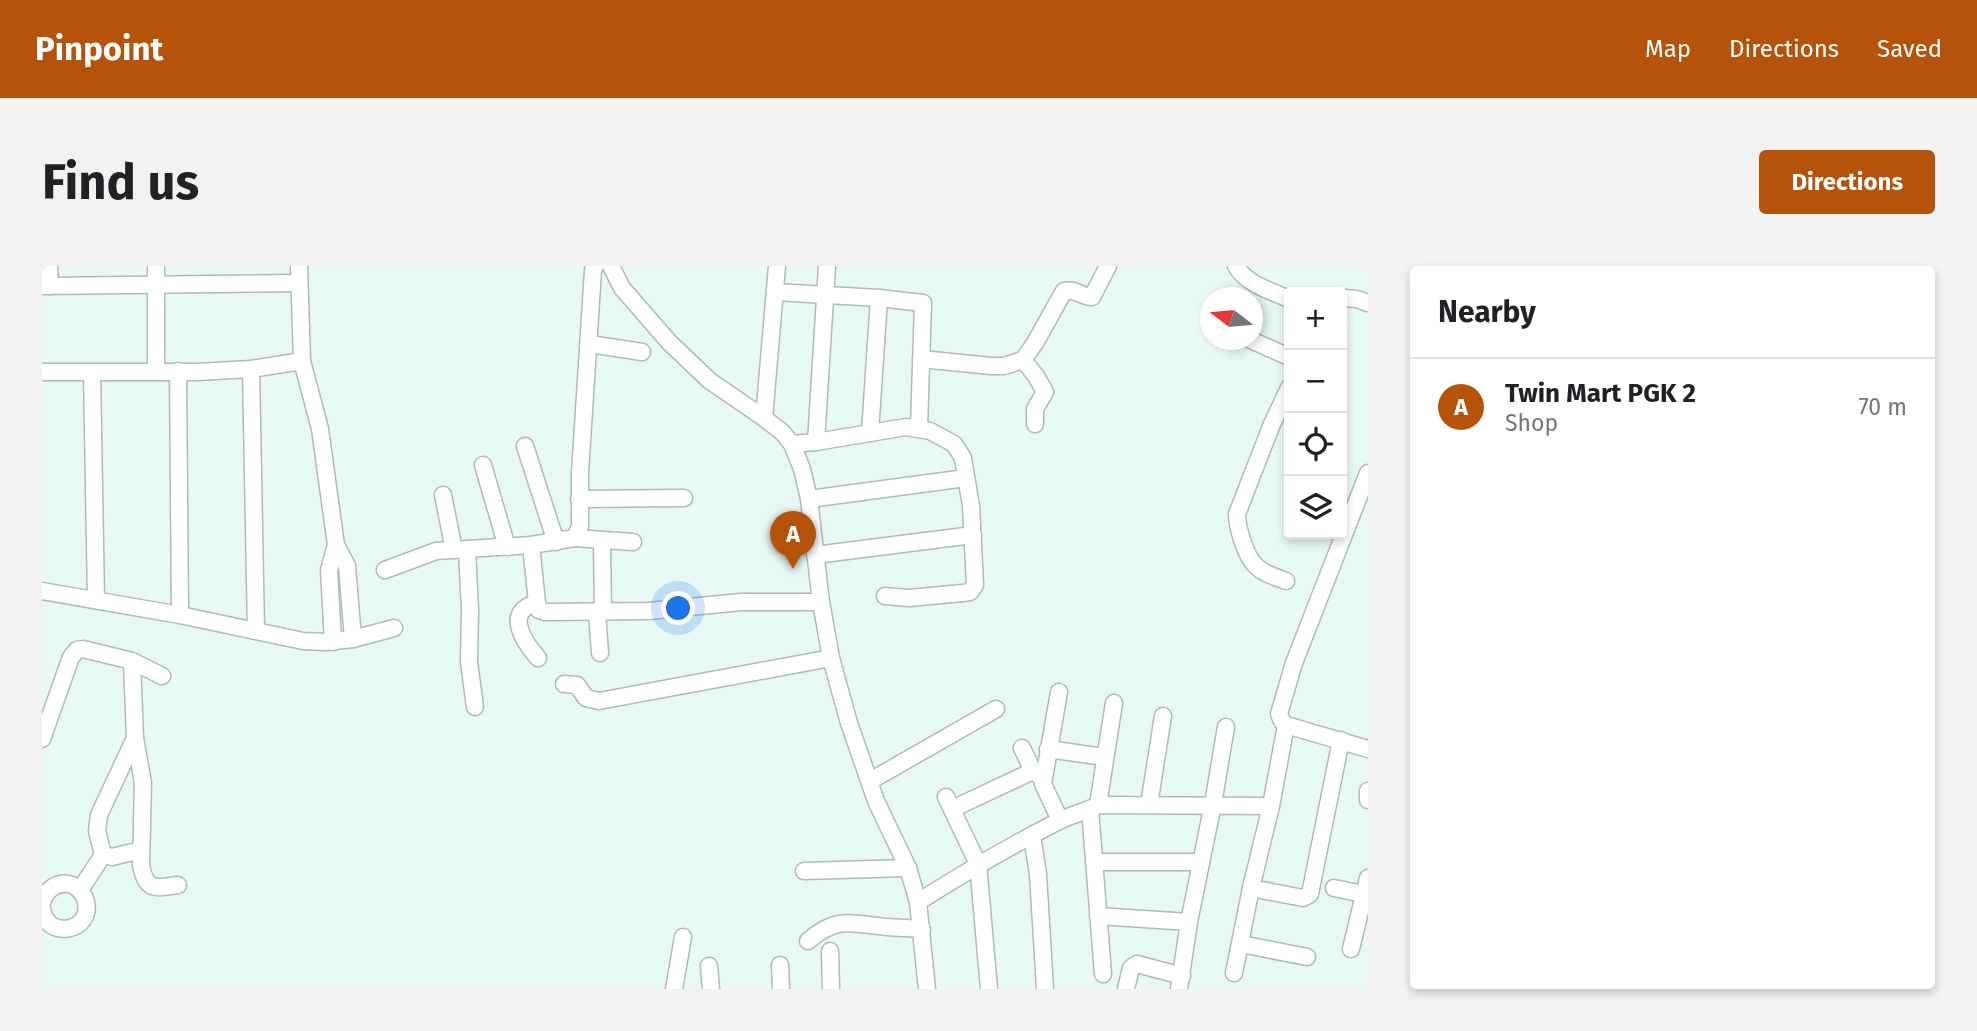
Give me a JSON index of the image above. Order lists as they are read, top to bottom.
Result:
{
  "north": "left",
  "page": {
    "header": "Pinpoint",
    "nav": ["Map", "Directions", "Saved"],
    "buttons": "Directions",
    "title": "Find us",
    "heading": "Nearby",
    "map_buttons": ["+", "−"],
    "list": [
      {
        "mark": "A",
        "name": "Twin Mart PGK 2",
        "note": "Shop",
        "value": "70 m"
      }
    ],
    "pins": "A"
  }
}
